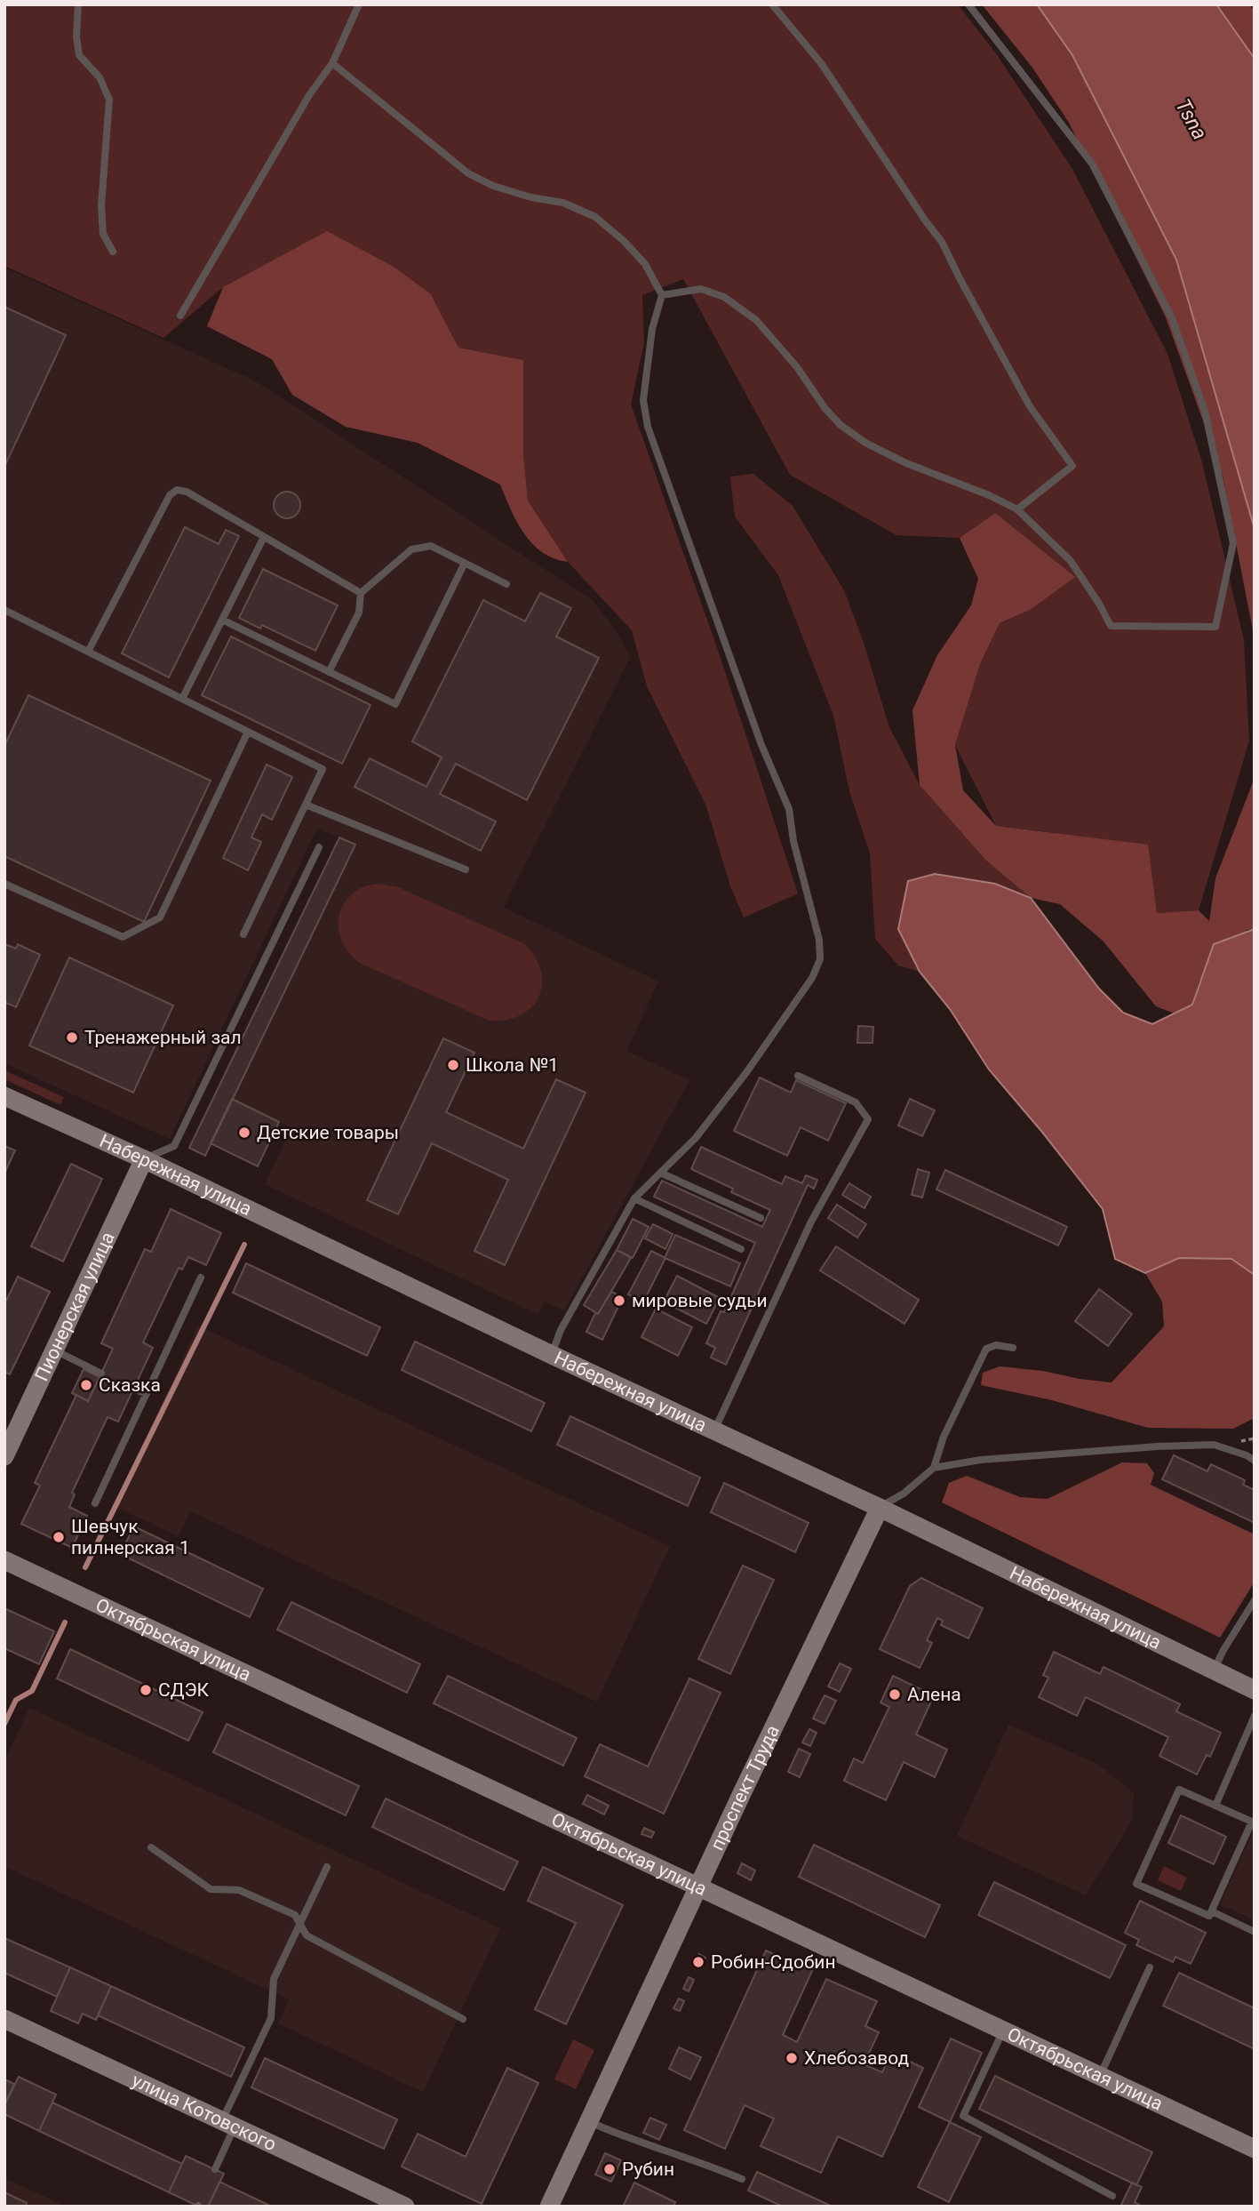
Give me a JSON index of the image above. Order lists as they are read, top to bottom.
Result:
{
  "streets": {
    "street": [
      "Набережная улица",
      "Пионерская улица",
      "Октябрьская улица",
      "проспект Труда",
      "улица Котовского"
    ]
  },
  "crossings": [
    ["Набережная улица", "Пионерская улица"],
    ["Набережная улица", "проспект Труда"],
    ["Октябрьская улица", "проспект Труда"]
  ],
  "water": ["Tsna"],
  "places": [
    "Тренажерный зал",
    "Школа №1",
    "Детские товары",
    "мировые судьи",
    "Сказка",
    "Шевчук пилнерская 1",
    "СДЭК",
    "Алена",
    "Робин-Сдобин",
    "Хлебозавод",
    "Рубин"
  ]
}
